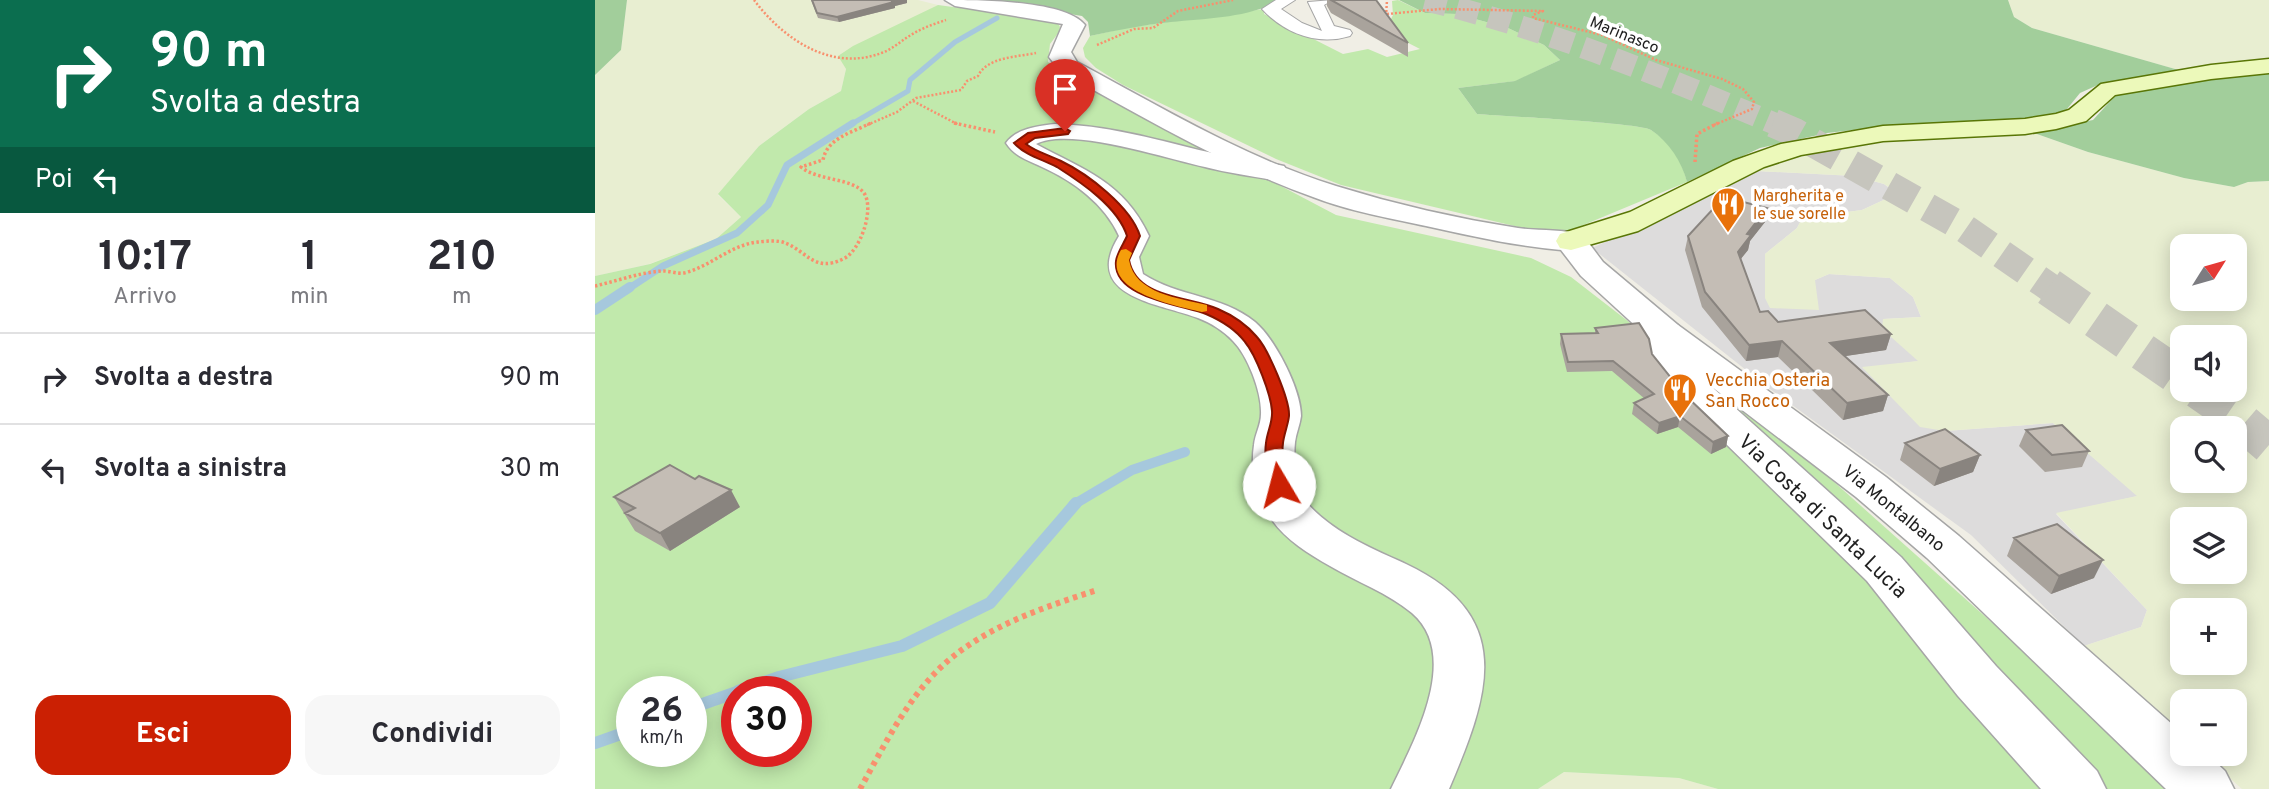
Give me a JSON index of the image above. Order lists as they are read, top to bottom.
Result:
{
  "streets": {
    "street": ["Via Montalbano", "Via Costa di Santa Lucia"],
    "path": ["Marinasco"]
  },
  "crossings": [
    ["Via Montalbano", "Via Costa di Santa Lucia"]
  ],
  "places": {
    "restaurant": ["Margherita e le sue sorelle", "Vecchia Osteria San Rocco"]
  },
  "north": "top right",
  "page": {
    "turn": ["90 m", "Svolta a destra"],
    "then": "Poi",
    "eta": [
      "10:17",
      "Arrivo",
      "1",
      "min",
      "210",
      "m"
    ],
    "map_buttons": ["+", "−"],
    "list": [
      {
        "name": "Svolta a destra",
        "value": "90 m"
      },
      {
        "name": "Svolta a sinistra",
        "value": "30 m"
      }
    ],
    "speed": "26 km/h",
    "limit": "30",
    "buttons": ["Esci", "Condividi"]
  }
}
